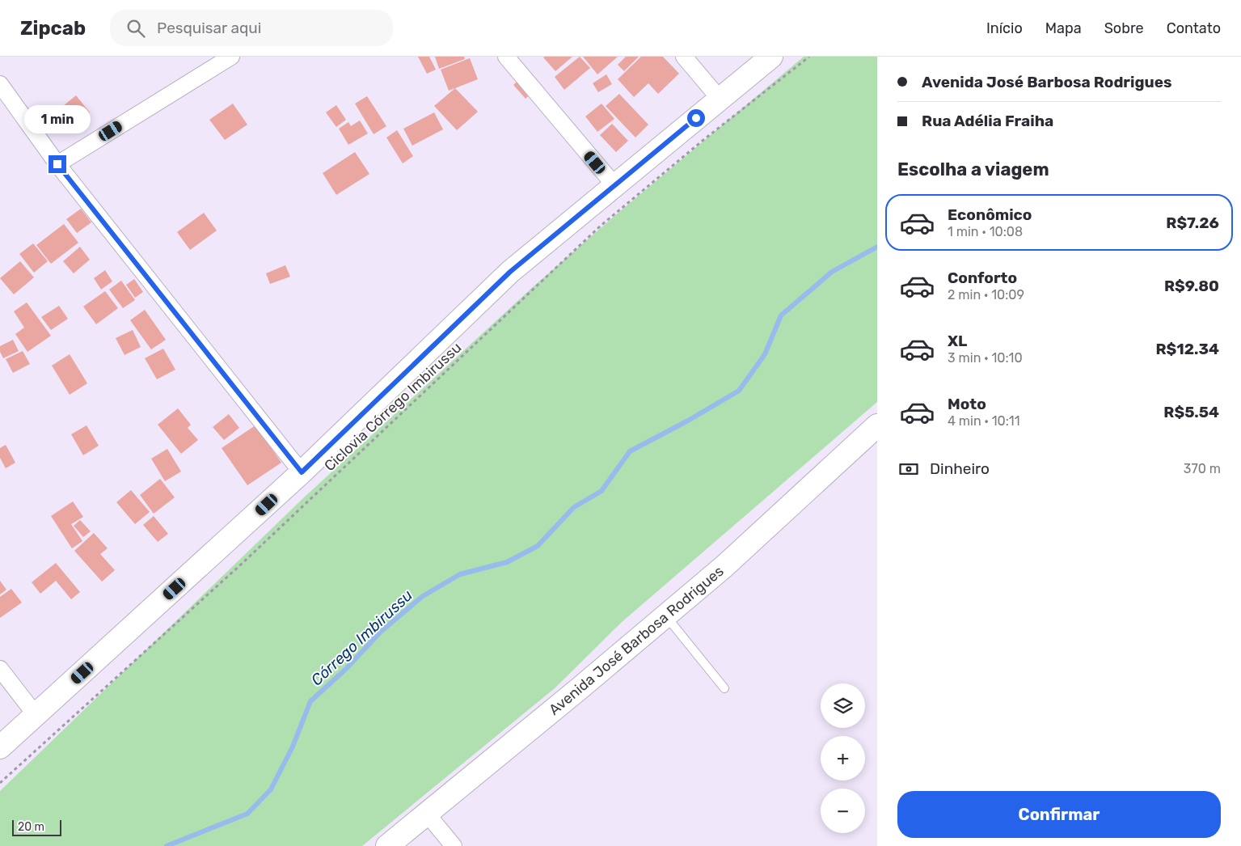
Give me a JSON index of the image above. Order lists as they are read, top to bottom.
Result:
{
  "streets": {
    "main road": ["Avenida José Barbosa Rodrigues"],
    "path": ["Ciclovia Córrego Imbirussu"]
  },
  "water": ["Córrego Imbirussu"],
  "scale_bar": "20 m",
  "page": {
    "header": "Zipcab",
    "search": "Pesquisar aqui",
    "nav": [
      "Início",
      "Mapa",
      "Sobre",
      "Contato"
    ],
    "banner": ["Avenida José Barbosa Rodrigues", "Rua Adélia Fraiha"],
    "bubble": "1 min",
    "heading": "Escolha a viagem",
    "list": [
      {
        "name": "Econômico",
        "note": "1 min · 10:08",
        "value": "R$7.26"
      },
      {
        "name": "Conforto",
        "note": "2 min · 10:09",
        "value": "R$9.80"
      },
      {
        "name": "XL",
        "note": "3 min · 10:10",
        "value": "R$12.34"
      },
      {
        "name": "Moto",
        "note": "4 min · 10:11",
        "value": "R$5.54"
      }
    ],
    "pay": ["Dinheiro", "370 m"],
    "map_buttons": ["+", "−"],
    "buttons": "Confirmar",
    "scale": "20 m"
  }
}
